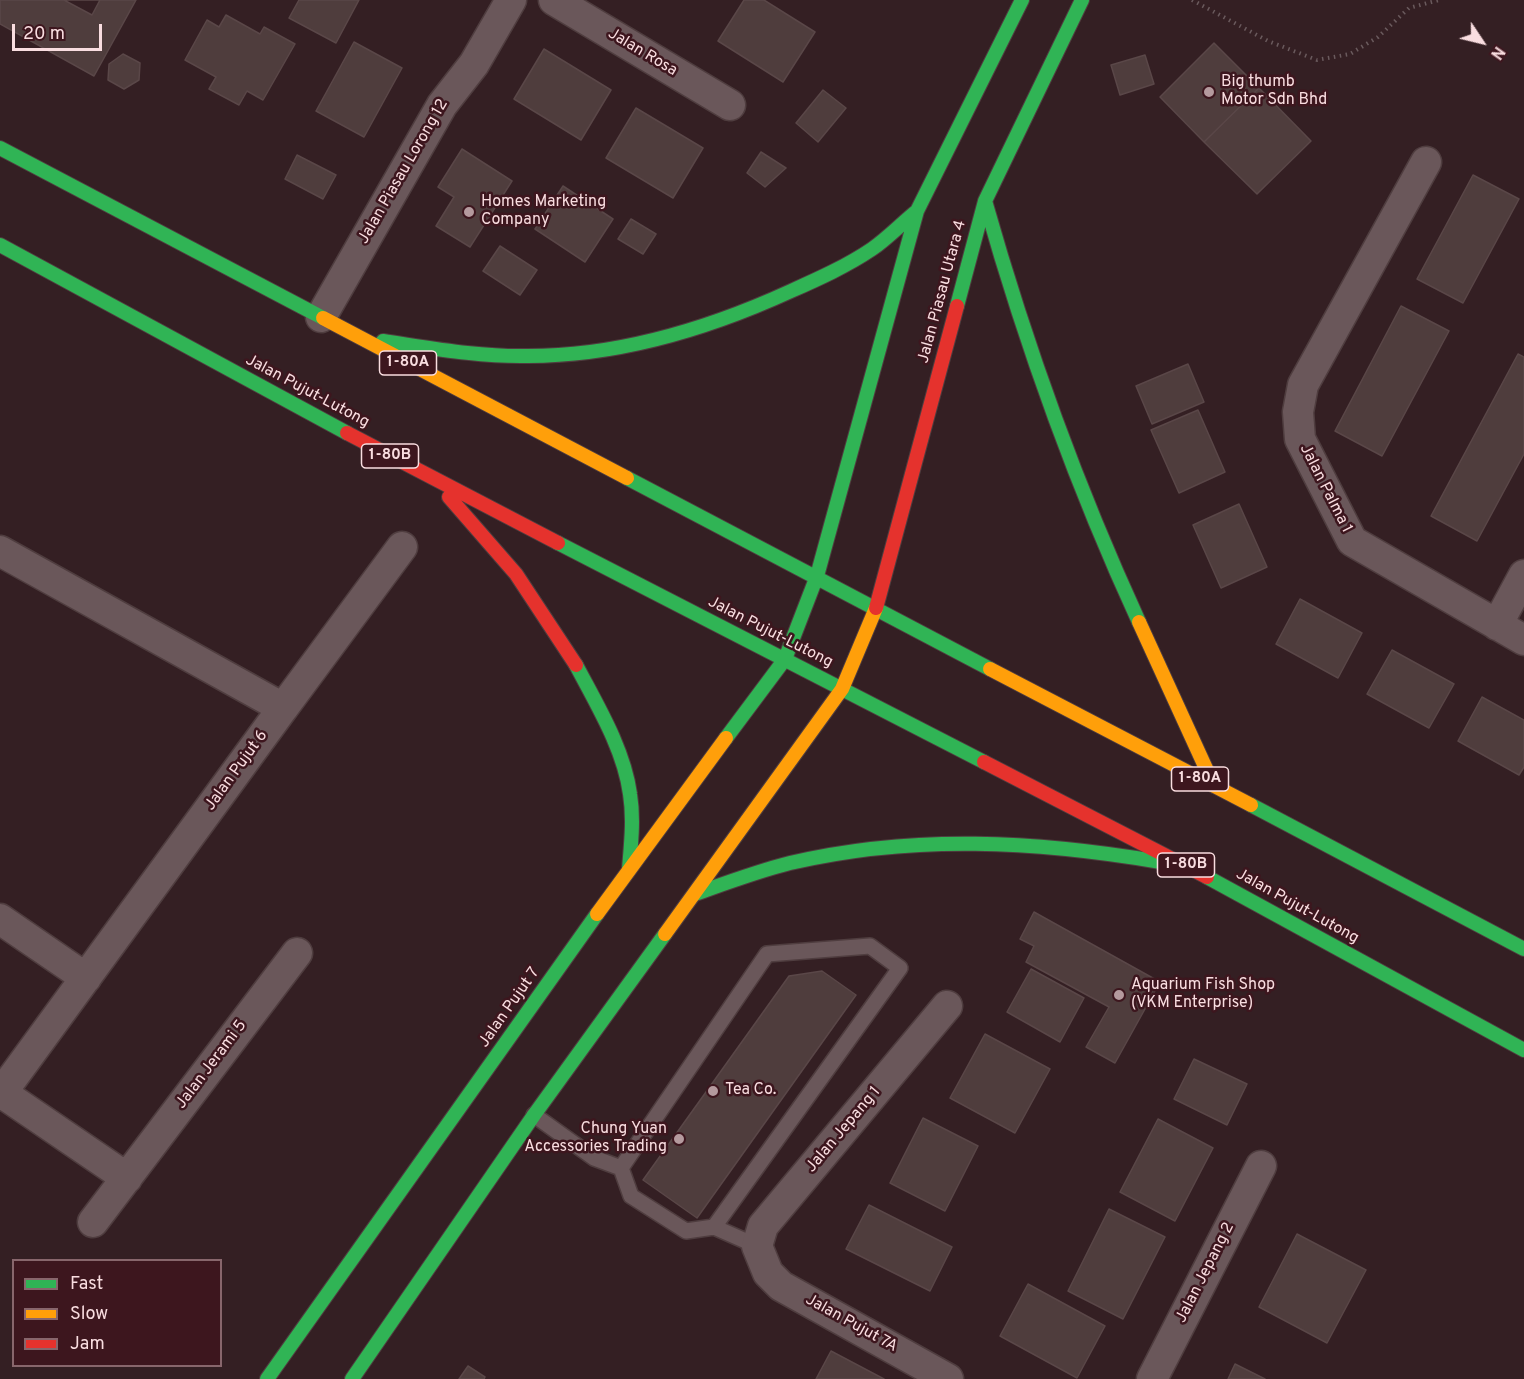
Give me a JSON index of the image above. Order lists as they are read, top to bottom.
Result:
{
  "streets": {
    "main road": [
      "Jalan Piasau Utara 4",
      "1-80A",
      "Jalan Pujut-Lutong",
      "1-80B",
      "Jalan Pujut 7"
    ],
    "street": [
      "Jalan Rosa",
      "Jalan Piasau Lorong 12",
      "Jalan Palma 1",
      "Jalan Pujut 6",
      "Jalan Jerami 5",
      "Jalan Jepang 1",
      "Jalan Jepang 2",
      "Jalan Pujut 7A"
    ]
  },
  "crossings": [
    ["Jalan Piasau Lorong 12", "1-80A"],
    ["Jalan Piasau Utara 4", "1-80A"],
    ["Jalan Piasau Utara 4", "Jalan Pujut-Lutong"],
    ["1-80A", "Jalan Pujut 7"],
    ["Jalan Pujut-Lutong", "Jalan Pujut 7"],
    ["Jalan Jepang 1", "Jalan Pujut 7A"]
  ],
  "places": [
    "Big thumb Motor Sdn Bhd",
    "Homes Marketing Company",
    "Aquarium Fish Shop (VKM Enterprise)",
    "Tea Co.",
    "Chung Yuan Accessories Trading"
  ],
  "legend": ["Fast", "Slow", "Jam"],
  "scale_bar": "20 m",
  "north": "bottom right"
}
